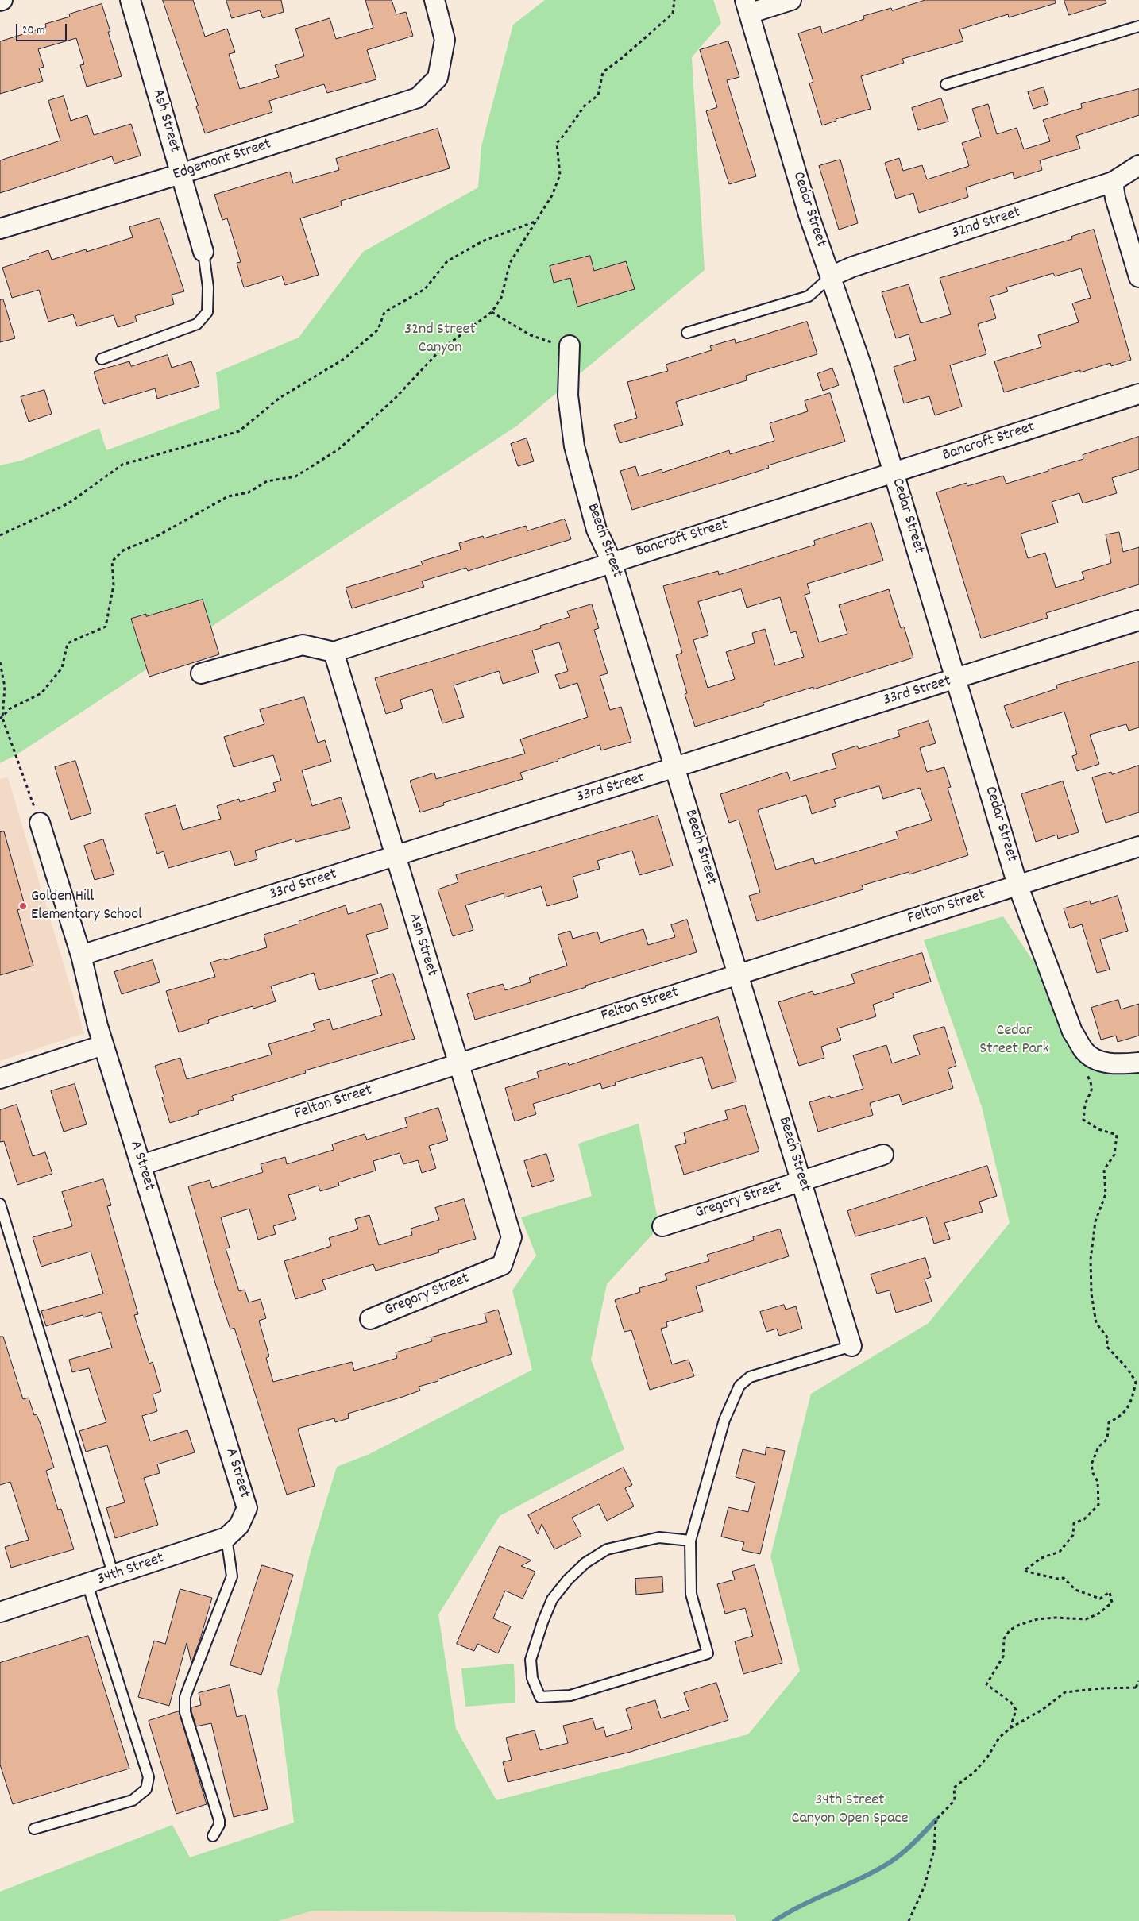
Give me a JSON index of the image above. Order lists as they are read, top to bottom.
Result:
{
  "streets": {
    "street": [
      "Ash Street",
      "Edgemont Street",
      "Cedar Street",
      "32nd Street",
      "Bancroft Street",
      "Beech Street",
      "33rd Street",
      "Felton Street",
      "A Street",
      "Gregory Street",
      "34th Street"
    ]
  },
  "crossings": [
    ["Ash Street", "Edgemont Street"],
    ["Ash Street", "Bancroft Street"],
    ["Ash Street", "33rd Street"],
    ["Ash Street", "Felton Street"],
    ["Ash Street", "Gregory Street"],
    ["Cedar Street", "32nd Street"],
    ["Cedar Street", "Bancroft Street"],
    ["Cedar Street", "33rd Street"],
    ["Cedar Street", "Felton Street"],
    ["Bancroft Street", "Beech Street"],
    ["Beech Street", "33rd Street"],
    ["Beech Street", "Felton Street"],
    ["Beech Street", "Gregory Street"],
    ["33rd Street", "A Street"],
    ["Felton Street", "A Street"],
    ["A Street", "34th Street"]
  ],
  "parks": ["32nd Street Canyon", "Cedar Street Park", "34th Street Canyon Open Space"],
  "places": ["Golden Hill Elementary School"],
  "scale_bar": "20 m"
}
